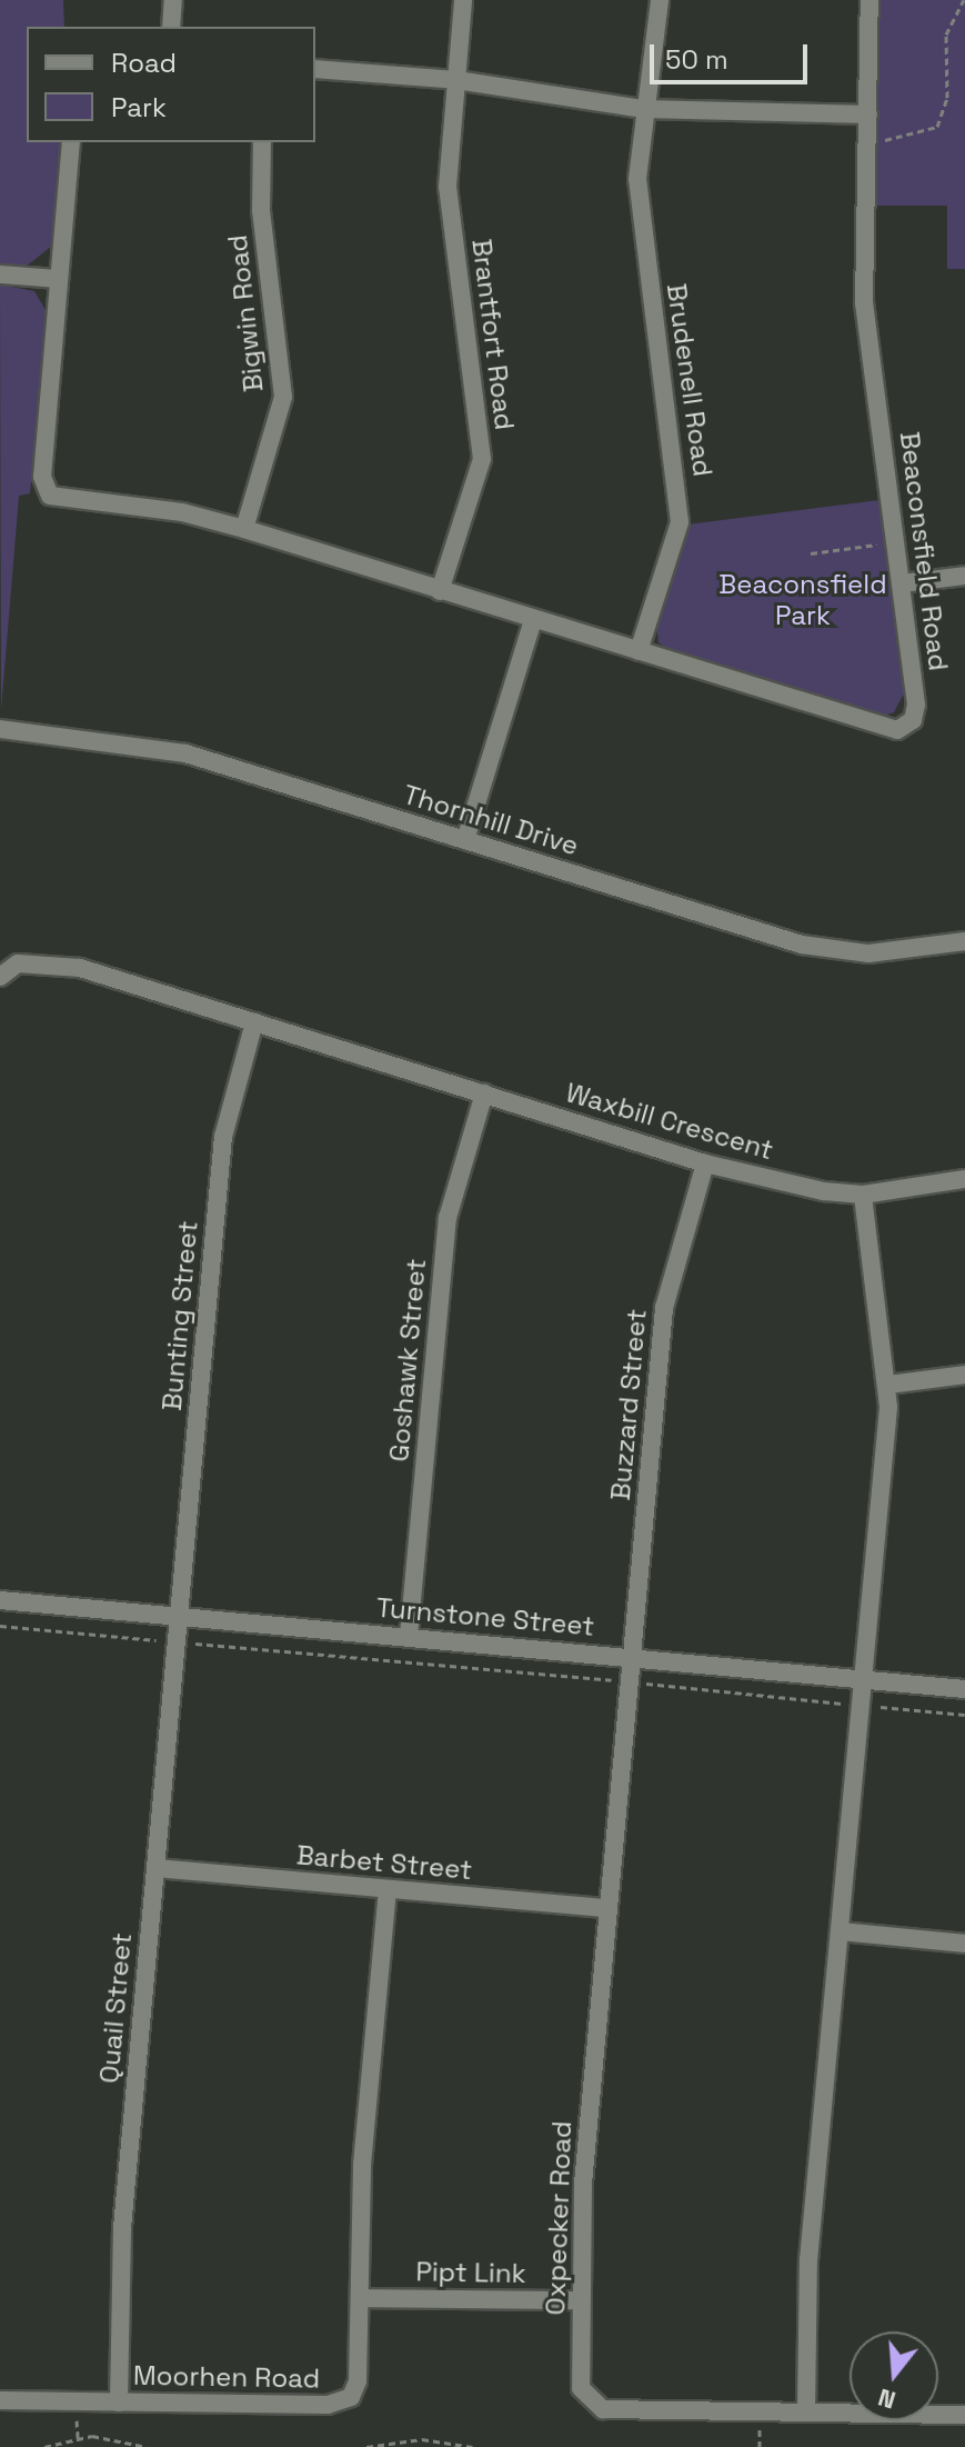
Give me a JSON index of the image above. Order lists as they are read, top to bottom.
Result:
{
  "streets": {
    "street": [
      "Bigwin Road",
      "Brantfort Road",
      "Brudenell Road",
      "Beaconsfield Road",
      "Thornhill Drive",
      "Waxbill Crescent",
      "Bunting Street",
      "Goshawk Street",
      "Buzzard Street",
      "Turnstone Street",
      "Barbet Street",
      "Quail Street",
      "Oxpecker Road",
      "Pipt Link",
      "Moorhen Road"
    ]
  },
  "crossings": [
    ["Bigwin Road", "Beaconsfield Road"],
    ["Brantfort Road", "Beaconsfield Road"],
    ["Brudenell Road", "Beaconsfield Road"],
    ["Waxbill Crescent", "Bunting Street"],
    ["Waxbill Crescent", "Goshawk Street"],
    ["Waxbill Crescent", "Buzzard Street"],
    ["Bunting Street", "Turnstone Street"],
    ["Bunting Street", "Quail Street"],
    ["Goshawk Street", "Turnstone Street"],
    ["Buzzard Street", "Turnstone Street"],
    ["Buzzard Street", "Oxpecker Road"],
    ["Turnstone Street", "Quail Street"],
    ["Turnstone Street", "Oxpecker Road"],
    ["Barbet Street", "Quail Street"],
    ["Barbet Street", "Oxpecker Road"],
    ["Quail Street", "Moorhen Road"],
    ["Oxpecker Road", "Pipt Link"],
    ["Pipt Link", "Moorhen Road"]
  ],
  "parks": ["Beaconsfield Park"],
  "legend": ["Road", "Park"],
  "scale_bar": "50 m",
  "north": "bottom"
}
